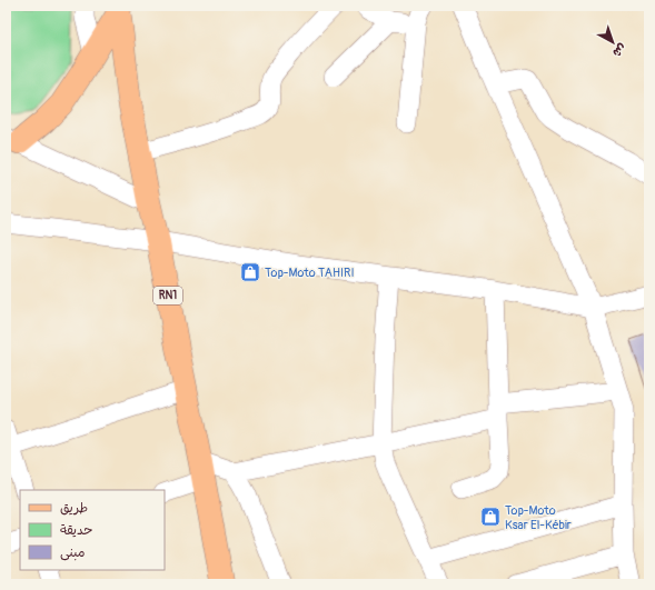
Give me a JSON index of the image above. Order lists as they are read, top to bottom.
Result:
{
  "streets": {
    "main road": ["RN1"]
  },
  "places": {
    "shop": ["Top-Moto TAHIRI", "Top-Moto Ksar El-Kébir"]
  },
  "legend": ["طريق", "حديقة", "مبنى"],
  "north": "bottom right"
}
